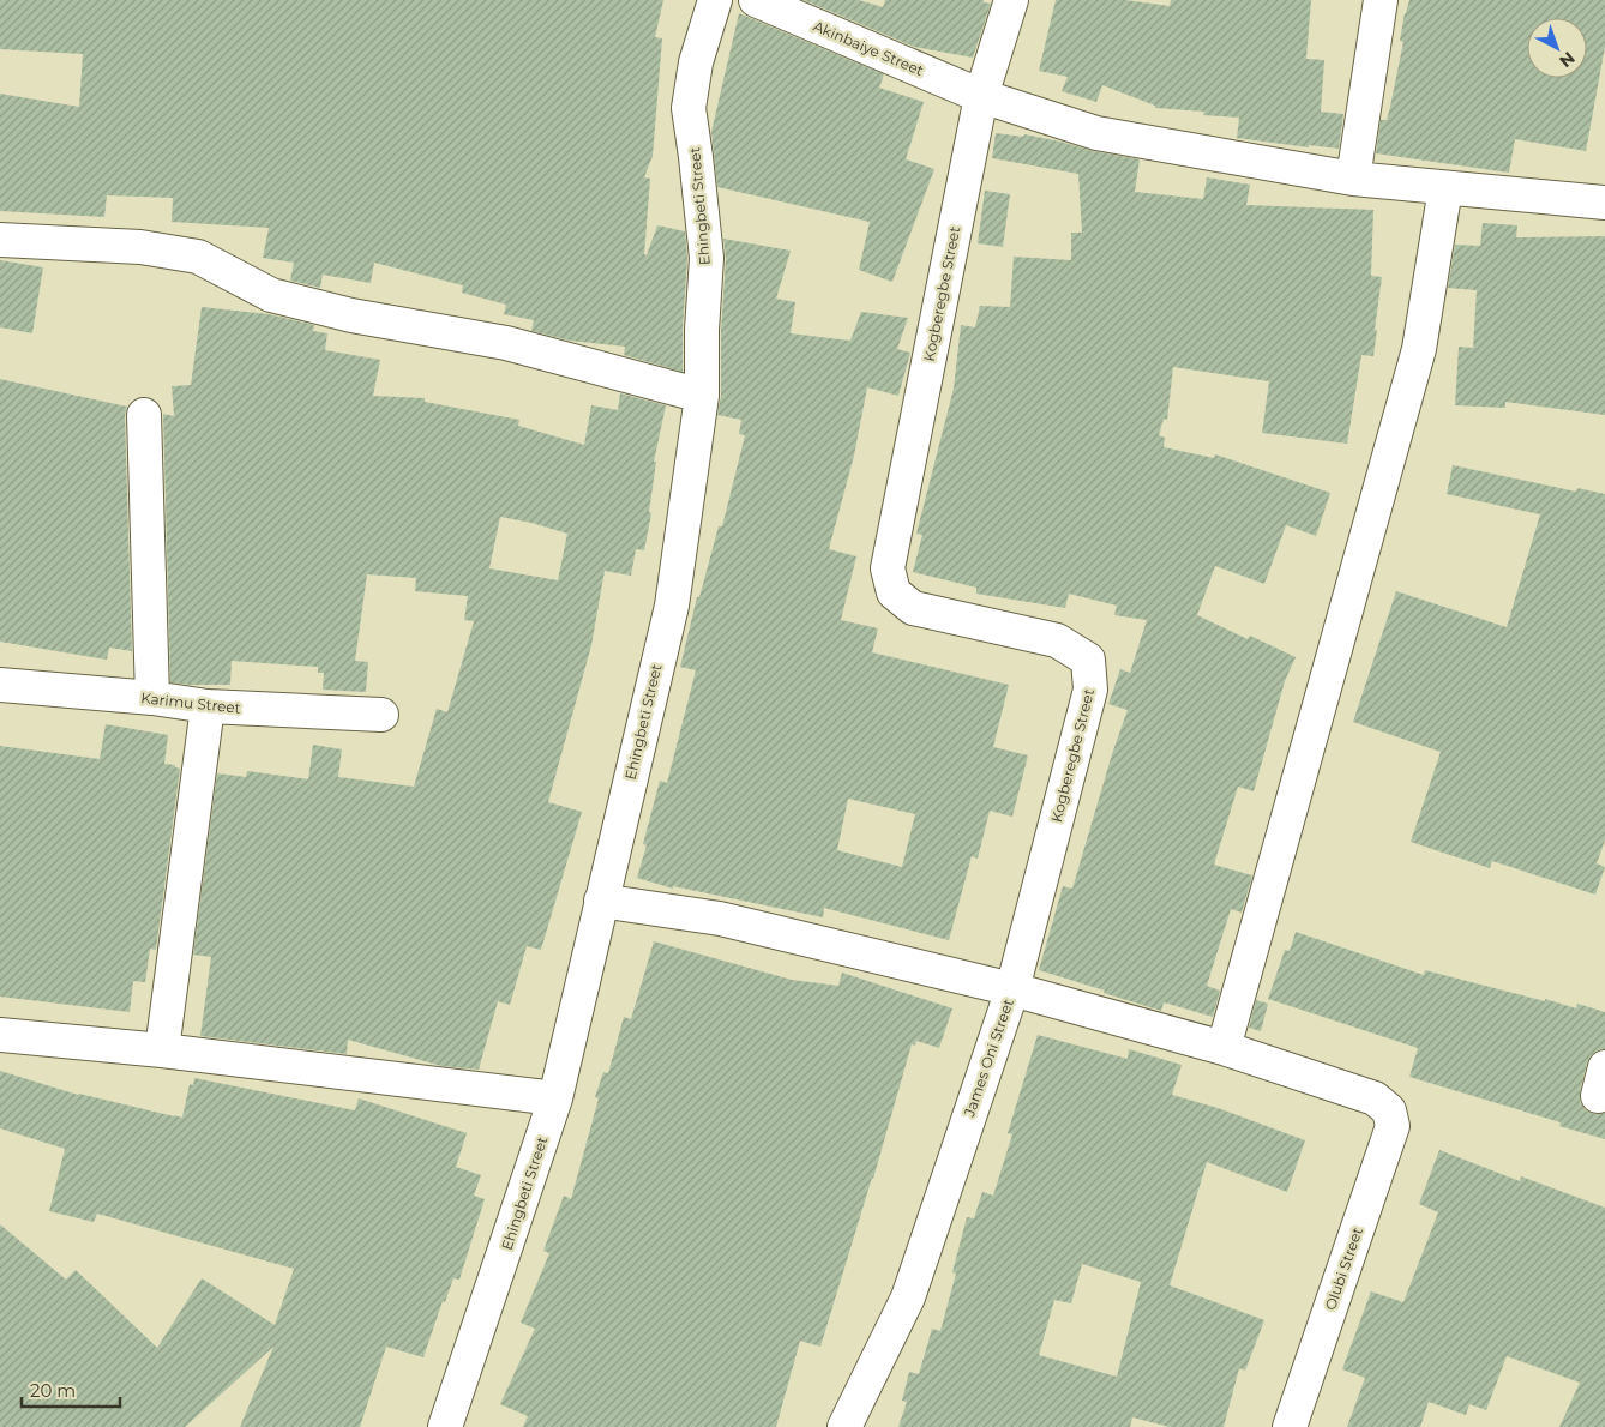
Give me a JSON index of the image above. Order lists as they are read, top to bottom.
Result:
{
  "streets": {
    "street": [
      "Akinbaiye Street",
      "Ehingbeti Street",
      "Kogberegbe Street",
      "Karimu Street",
      "James Oni Street",
      "Olubi Street"
    ]
  },
  "crossings": [
    ["Akinbaiye Street", "Kogberegbe Street"],
    ["Kogberegbe Street", "James Oni Street"],
    ["James Oni Street", "Olubi Street"]
  ],
  "scale_bar": "20 m",
  "north": "bottom right"
}
